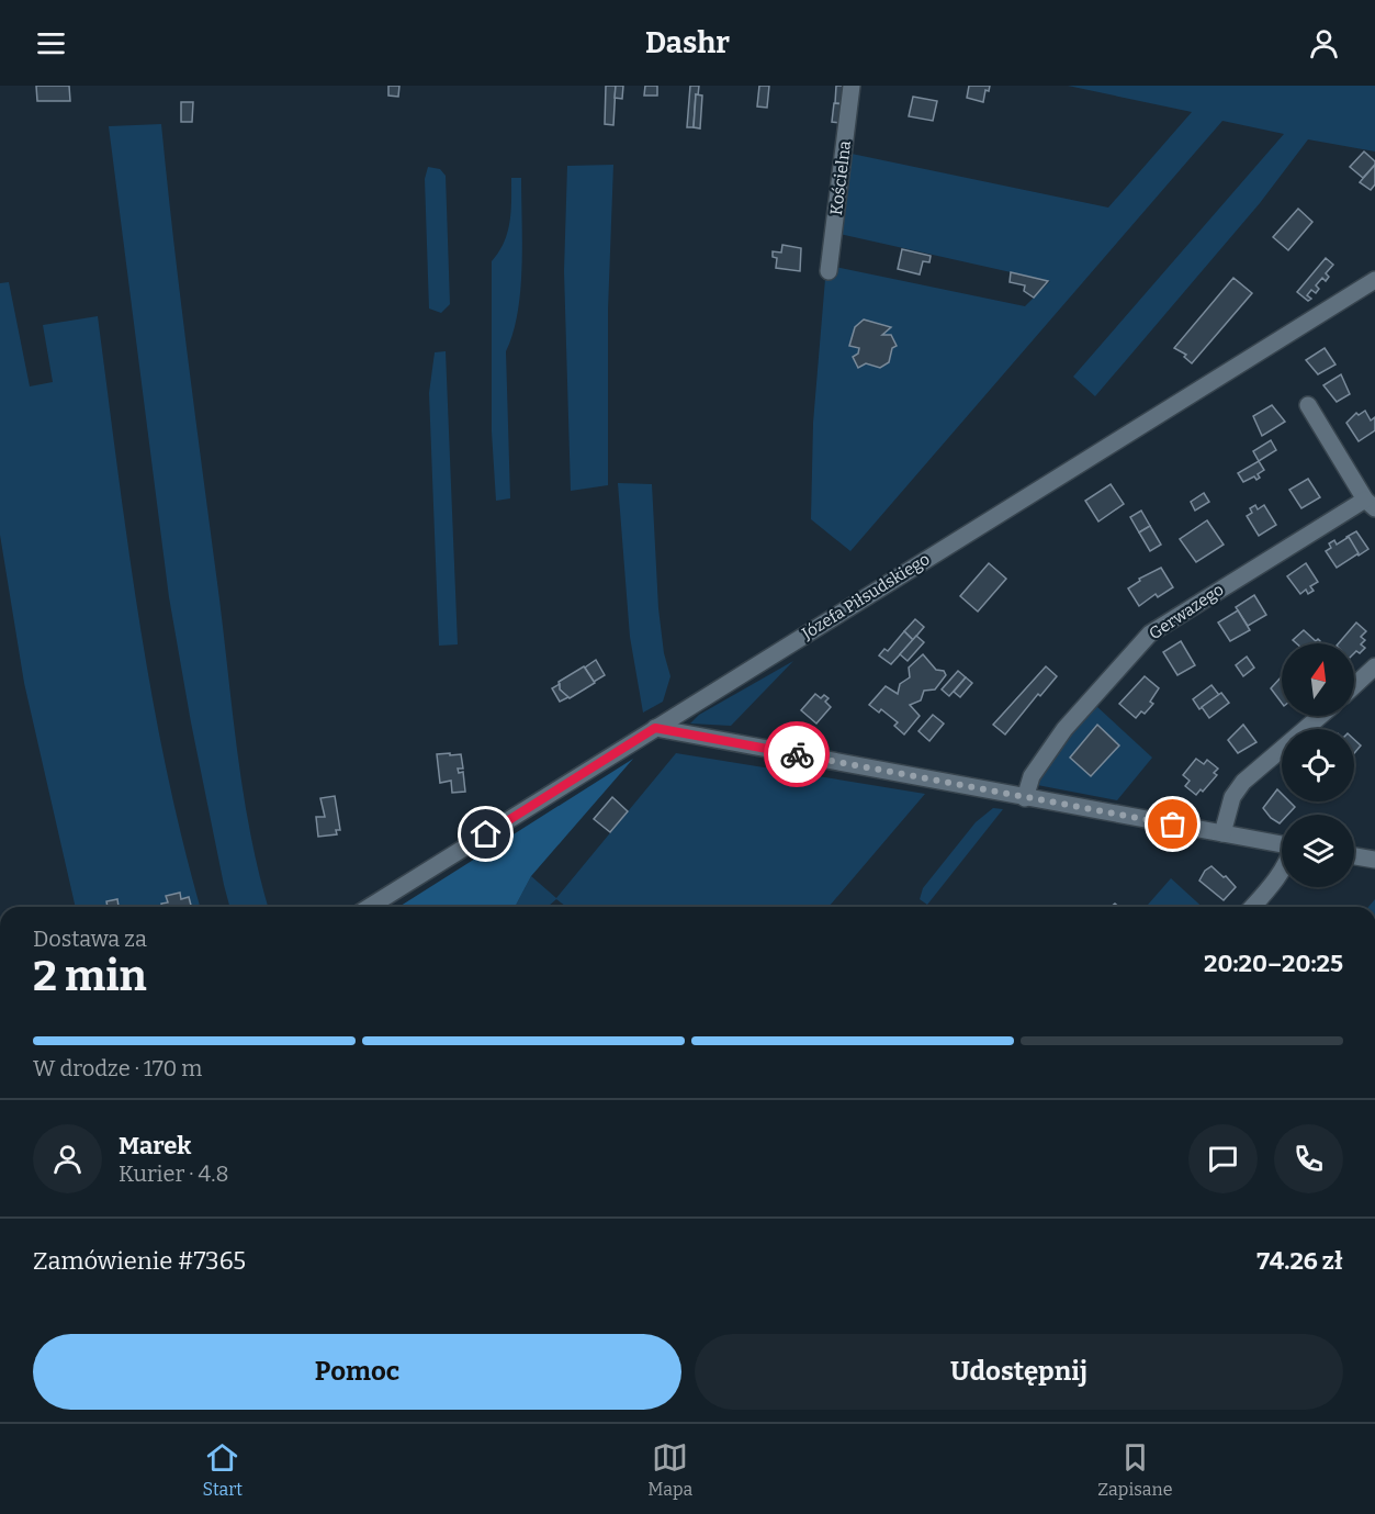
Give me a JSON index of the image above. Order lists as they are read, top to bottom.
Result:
{
  "streets": {
    "street": ["Kościelna", "Józefa Piłsudskiego", "Gerwazego"]
  },
  "north": "top",
  "page": {
    "header": "Dashr",
    "heading": ["2 min", "Dostawa za", "20:20–20:25"],
    "panel": [
      "Marek",
      "Kurier · 4.8",
      "Zamówienie #7365",
      "74.26 zł"
    ],
    "bar": "W drodze · 170 m",
    "buttons": ["Pomoc", "Udostępnij"],
    "tabs": ["Start", "Mapa", "Zapisane"]
  }
}
